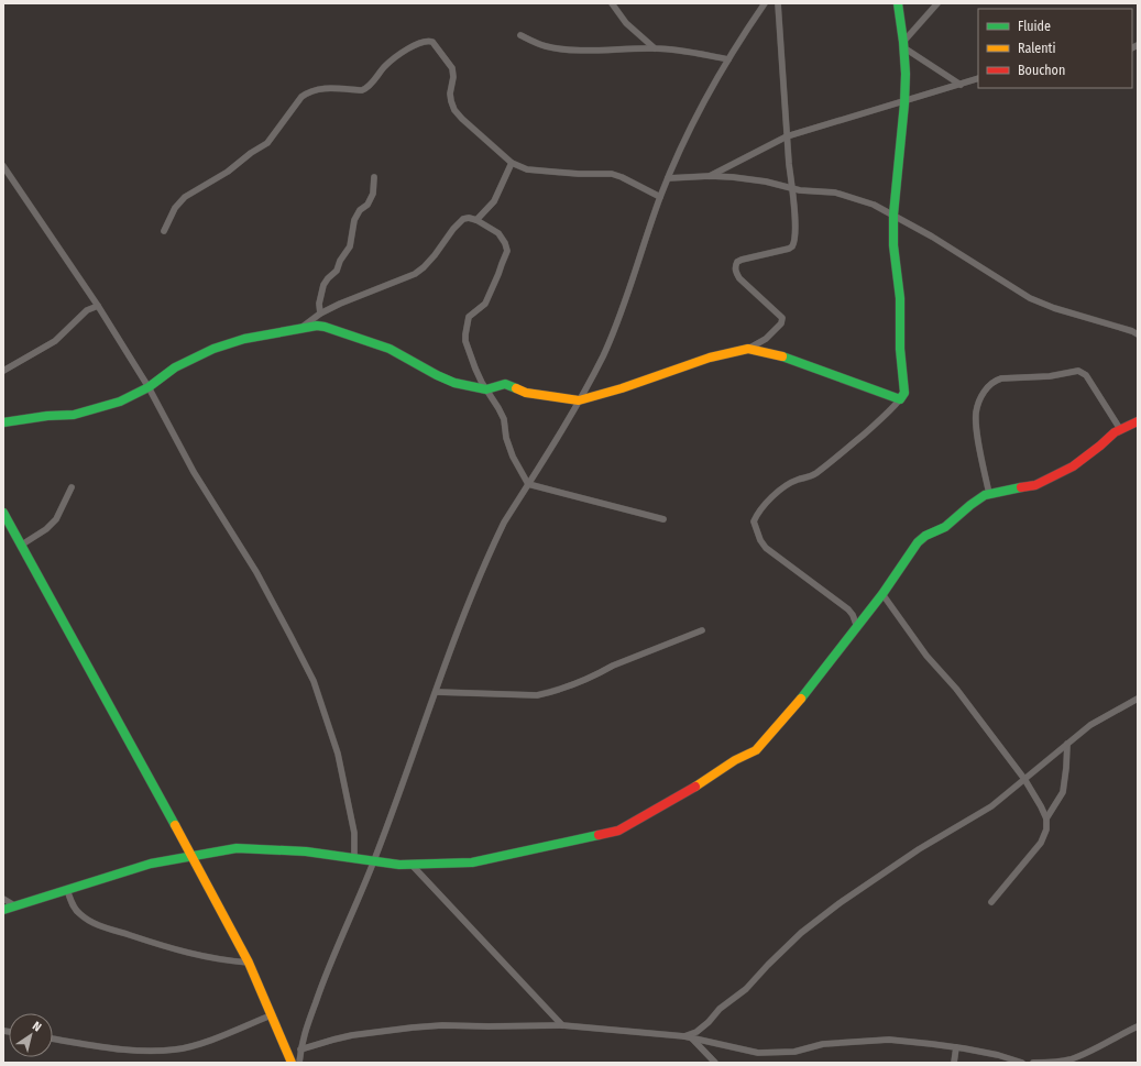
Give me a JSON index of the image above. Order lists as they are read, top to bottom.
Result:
{
  "legend": ["Fluide", "Ralenti", "Bouchon"],
  "north": "top right"
}
